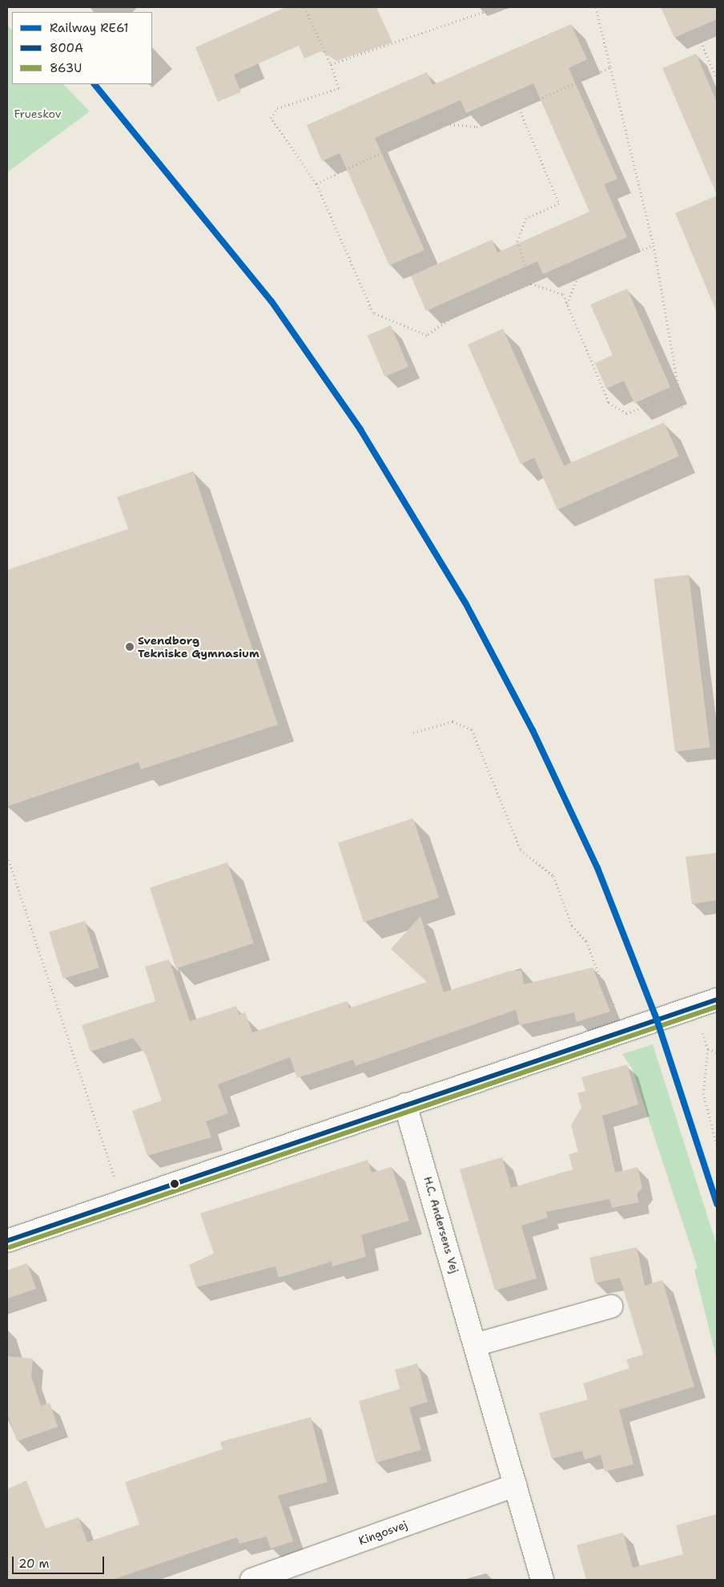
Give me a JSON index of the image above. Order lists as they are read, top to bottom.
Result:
{
  "streets": {
    "street": ["H.C. Andersens Vej", "Kingosvej"]
  },
  "crossings": [
    ["H.C. Andersens Vej", "Kingosvej"]
  ],
  "parks": ["Frueskov"],
  "places": ["Svendborg Tekniske Gymnasium"],
  "lines": ["rail line RE61", "transit line 800A", "transit line 863U"],
  "legend": ["Railway RE61", "800A", "863U"],
  "scale_bar": "20 m"
}
